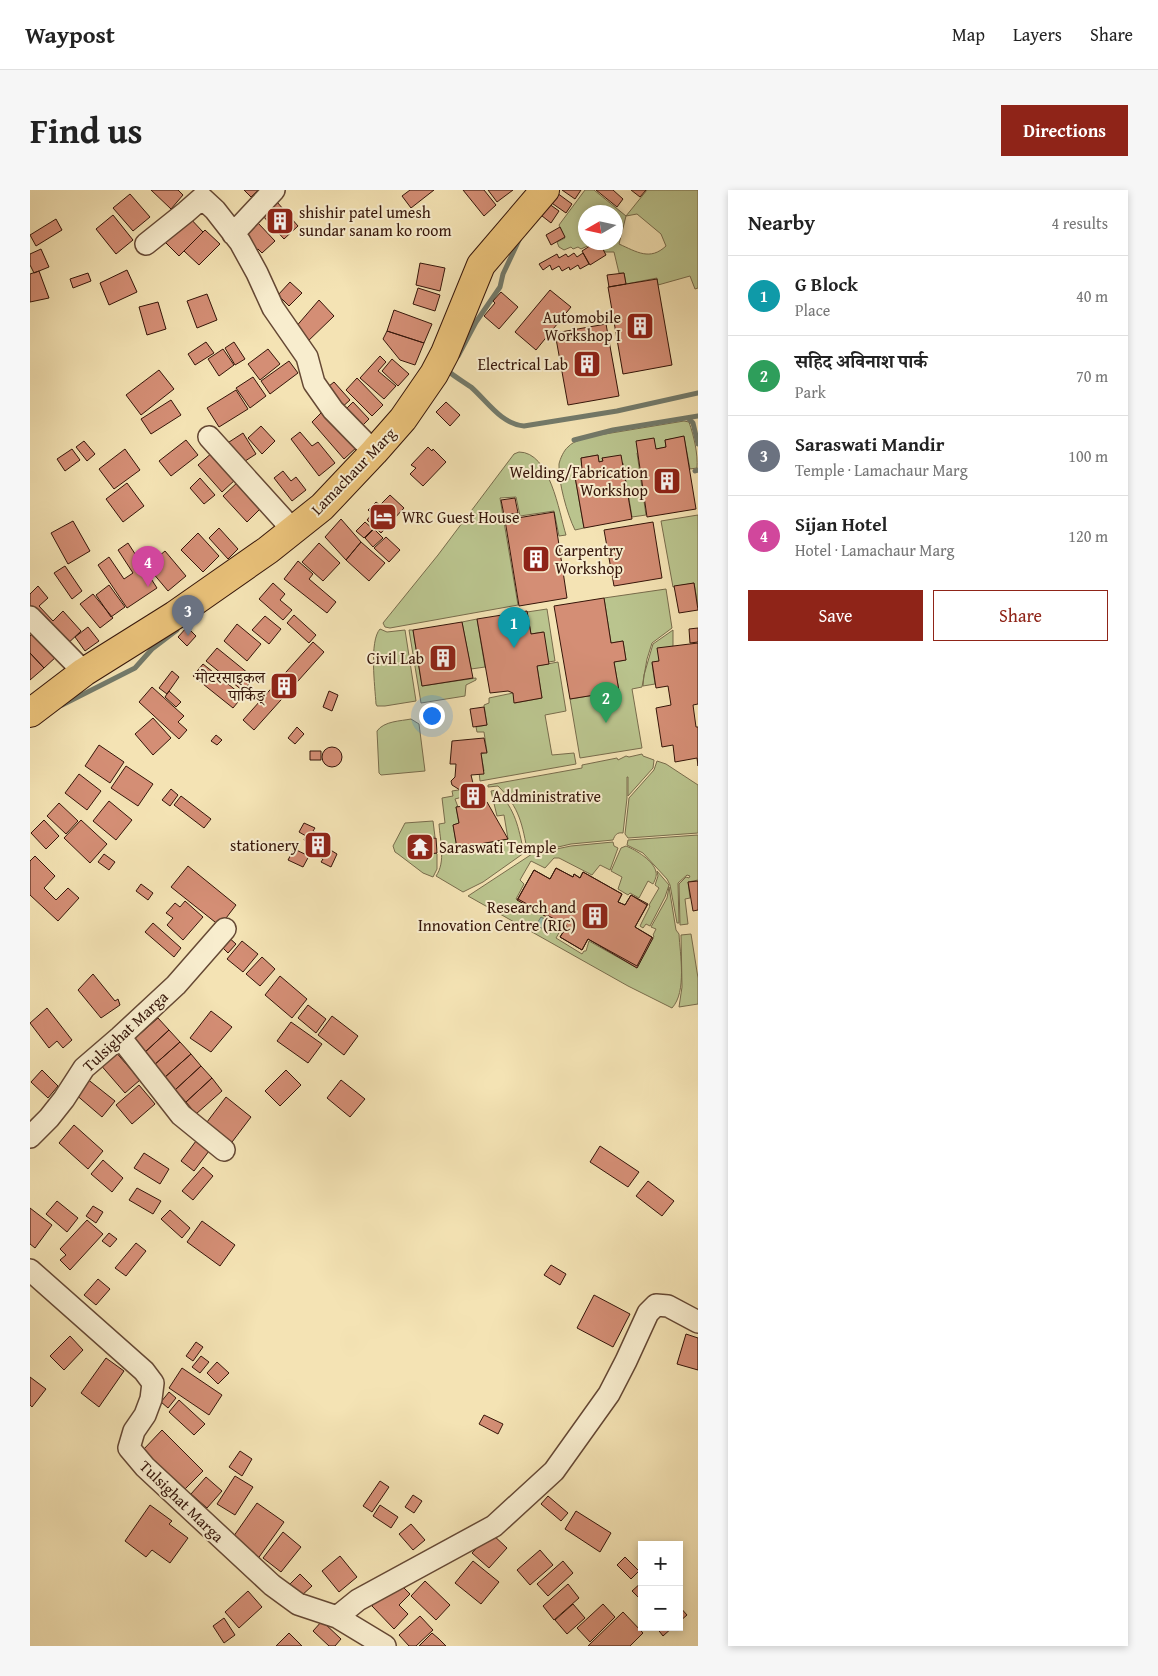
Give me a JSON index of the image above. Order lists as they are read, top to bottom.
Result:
{
  "streets": {
    "main road": ["Lamachaur Marg"],
    "street": ["Tulsighat Marga"]
  },
  "places": {
    "building": [
      "shishir patel umesh sundar sanam ko room",
      "Automobile Workshop I",
      "Electrical Lab",
      "Welding/Fabrication Workshop",
      "Carpentry Workshop",
      "Civil Lab",
      "मोटरसाइकल पार्किङ्",
      "Addministrative",
      "stationery",
      "Research and Innovation Centre (RIC)"
    ],
    "hotel": ["WRC Guest House"],
    "temple": ["Saraswati Temple"]
  },
  "north": "left",
  "page": {
    "header": "Waypost",
    "nav": ["Map", "Layers", "Share"],
    "title": "Find us",
    "buttons": [
      "Directions",
      ["Save", "Share"]
    ],
    "heading": ["Nearby", "4 results"],
    "list": [
      {
        "mark": "1",
        "name": "G Block",
        "note": "Place",
        "value": "40 m"
      },
      {
        "mark": "2",
        "name": "सहिद अविनाश पार्क",
        "note": "Park",
        "value": "70 m"
      },
      {
        "mark": "3",
        "name": "Saraswati Mandir",
        "note": "Temple · Lamachaur Marg",
        "value": "100 m"
      },
      {
        "mark": "4",
        "name": "Sijan Hotel",
        "note": "Hotel · Lamachaur Marg",
        "value": "120 m"
      }
    ],
    "pins": [
      "4",
      "3",
      "1",
      "2"
    ],
    "map_buttons": ["+", "−"]
  }
}
